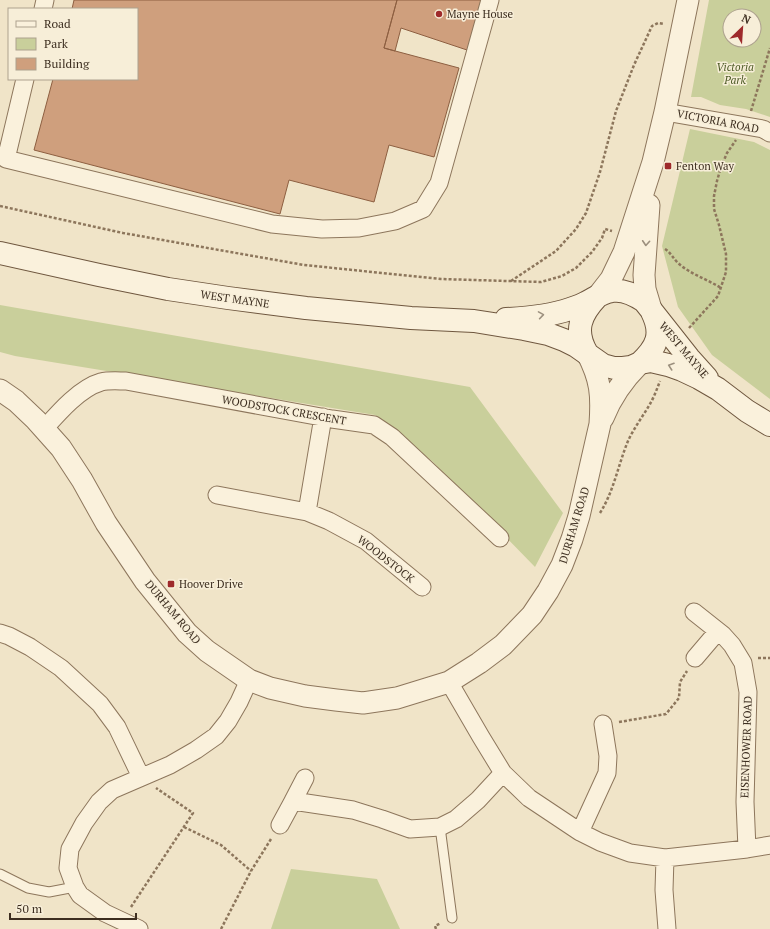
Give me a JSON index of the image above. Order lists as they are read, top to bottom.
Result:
{
  "streets": {
    "main road": ["WEST MAYNE"],
    "street": [
      "VICTORIA ROAD",
      "WOODSTOCK CRESCENT",
      "DURHAM ROAD",
      "WOODSTOCK",
      "EISENHOWER ROAD"
    ]
  },
  "crossings": [
    ["WEST MAYNE", "DURHAM ROAD"],
    ["WOODSTOCK CRESCENT", "DURHAM ROAD"]
  ],
  "parks": ["Victoria Park"],
  "places": {
    "other": ["Mayne House"],
    "transit": ["Fenton Way", "Hoover Drive"]
  },
  "legend": ["Road", "Park", "Building"],
  "scale_bar": "50 m",
  "north": "top right"
}
